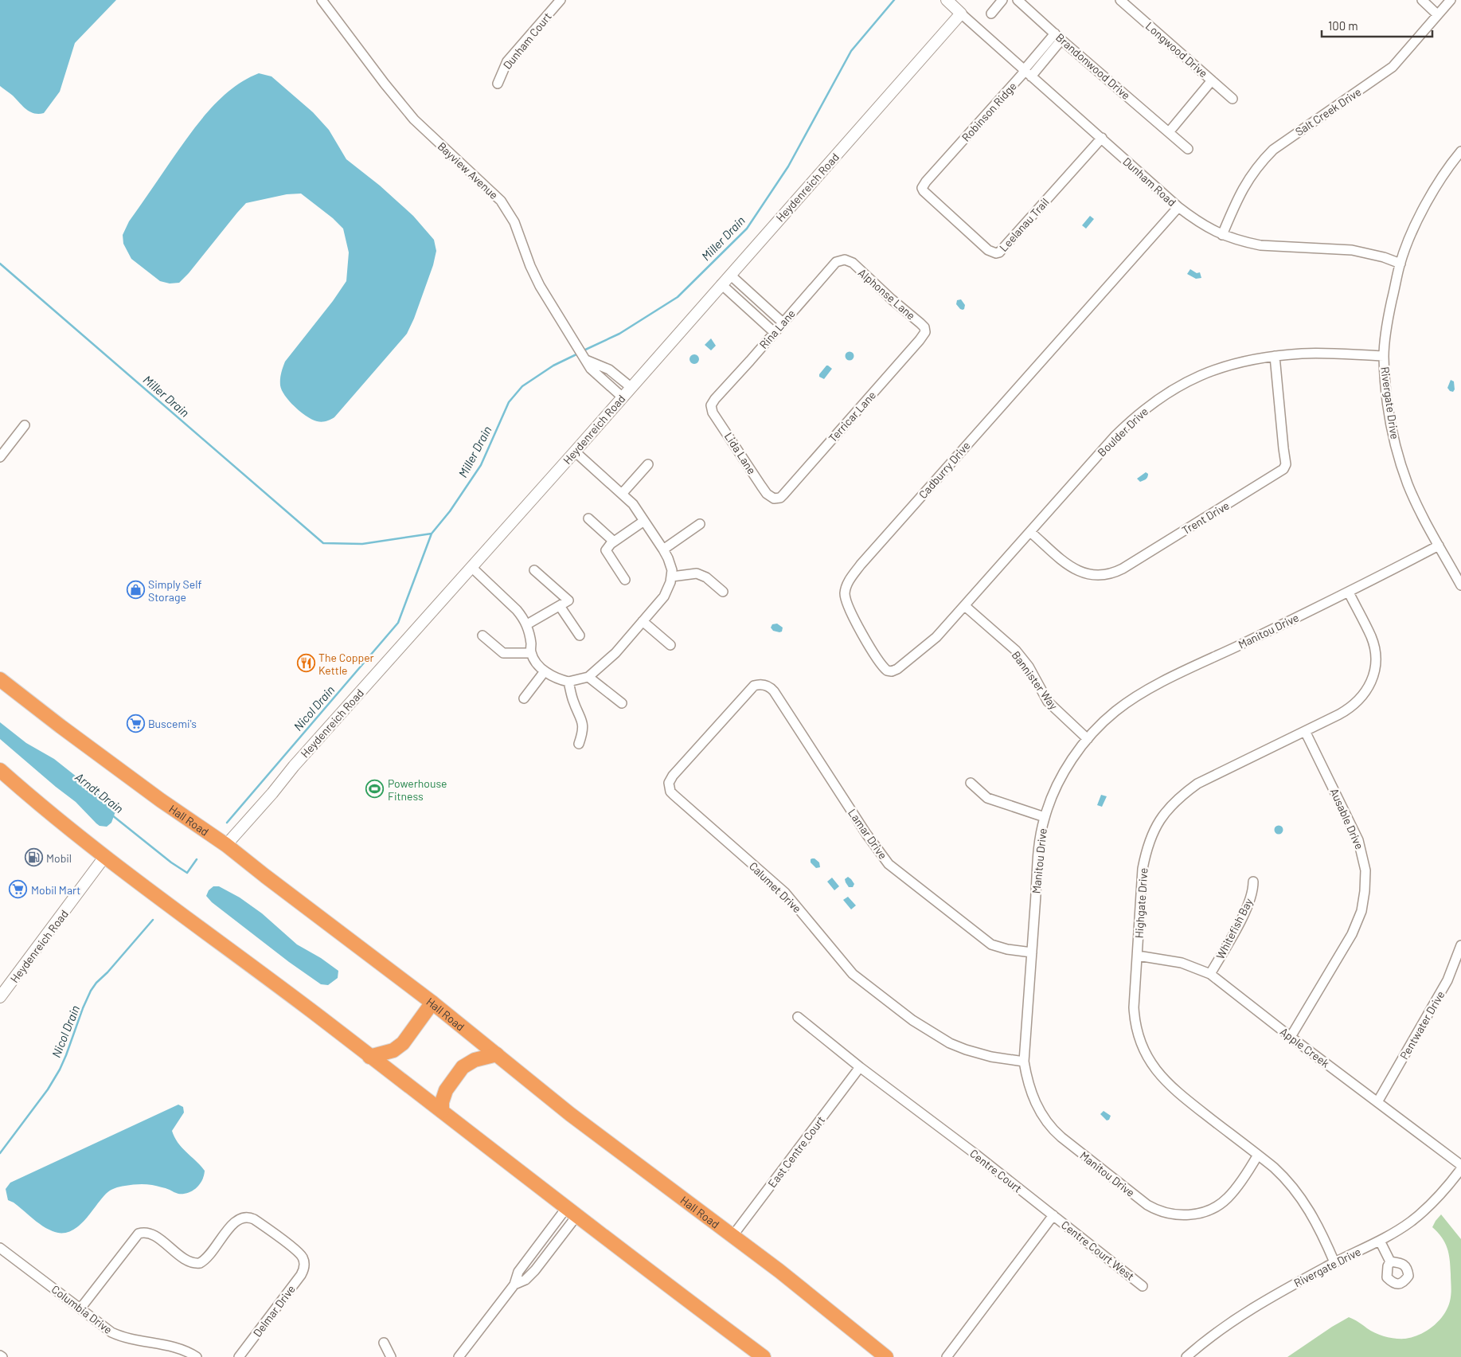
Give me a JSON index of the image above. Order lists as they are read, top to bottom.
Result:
{
  "streets": {
    "highway": ["Hall Road"],
    "street": [
      "Dunham Court",
      "Longwood Drive",
      "Brandonwood Drive",
      "Robinson Ridge",
      "Salt Creek Drive",
      "Bayview Avenue",
      "Dunham Road",
      "Heydenreich Road",
      "Leelanau Trail",
      "Alphonse Lane",
      "Rina Lane",
      "Rivergate Drive",
      "Terricar Lane",
      "Boulder Drive",
      "Lida Lane",
      "Cadburry Drive",
      "Trent Drive",
      "Manitou Drive",
      "Bannister Way",
      "Ausable Drive",
      "Lamar Drive",
      "Calumet Drive",
      "Highgate Drive",
      "Whitefish Bay",
      "Pentwater Drive",
      "Apple Creek",
      "East Centre Court",
      "Centre Court",
      "Centre Court West",
      "Columbia Drive",
      "Delmar Drive"
    ]
  },
  "crossings": [
    ["Brandonwood Drive", "Robinson Ridge"],
    ["Robinson Ridge", "Dunham Road"],
    ["Robinson Ridge", "Leelanau Trail"],
    ["Salt Creek Drive", "Dunham Road"],
    ["Bayview Avenue", "Heydenreich Road"],
    ["Dunham Road", "Heydenreich Road"],
    ["Dunham Road", "Leelanau Trail"],
    ["Dunham Road", "Rivergate Drive"],
    ["Dunham Road", "Cadburry Drive"],
    ["Heydenreich Road", "Hall Road"],
    ["Alphonse Lane", "Rina Lane"],
    ["Alphonse Lane", "Terricar Lane"],
    ["Rina Lane", "Lida Lane"],
    ["Rivergate Drive", "Boulder Drive"],
    ["Rivergate Drive", "Manitou Drive"],
    ["Rivergate Drive", "Highgate Drive"],
    ["Terricar Lane", "Lida Lane"],
    ["Boulder Drive", "Cadburry Drive"],
    ["Boulder Drive", "Trent Drive"],
    ["Boulder Drive", "Bannister Way"],
    ["Cadburry Drive", "Bannister Way"],
    ["Manitou Drive", "Bannister Way"],
    ["Manitou Drive", "Lamar Drive"],
    ["Manitou Drive", "Calumet Drive"],
    ["Manitou Drive", "Highgate Drive"],
    ["Ausable Drive", "Highgate Drive"],
    ["Ausable Drive", "Apple Creek"],
    ["Hall Road", "East Centre Court"],
    ["Lamar Drive", "Calumet Drive"],
    ["Highgate Drive", "Apple Creek"],
    ["Whitefish Bay", "Apple Creek"],
    ["Pentwater Drive", "Apple Creek"],
    ["East Centre Court", "Centre Court"],
    ["Centre Court", "Centre Court West"],
    ["Columbia Drive", "Delmar Drive"]
  ],
  "water": ["Miller Drain", "Nicol Drain", "Arndt Drain"],
  "places": {
    "shop": ["Simply Self Storage"],
    "restaurant": ["The Copper Kettle"],
    "supermarket": ["Buscemi's", "Mobil Mart"],
    "sports": ["Powerhouse Fitness"],
    "fuel station": ["Mobil"]
  },
  "scale_bar": "100 m"
}
